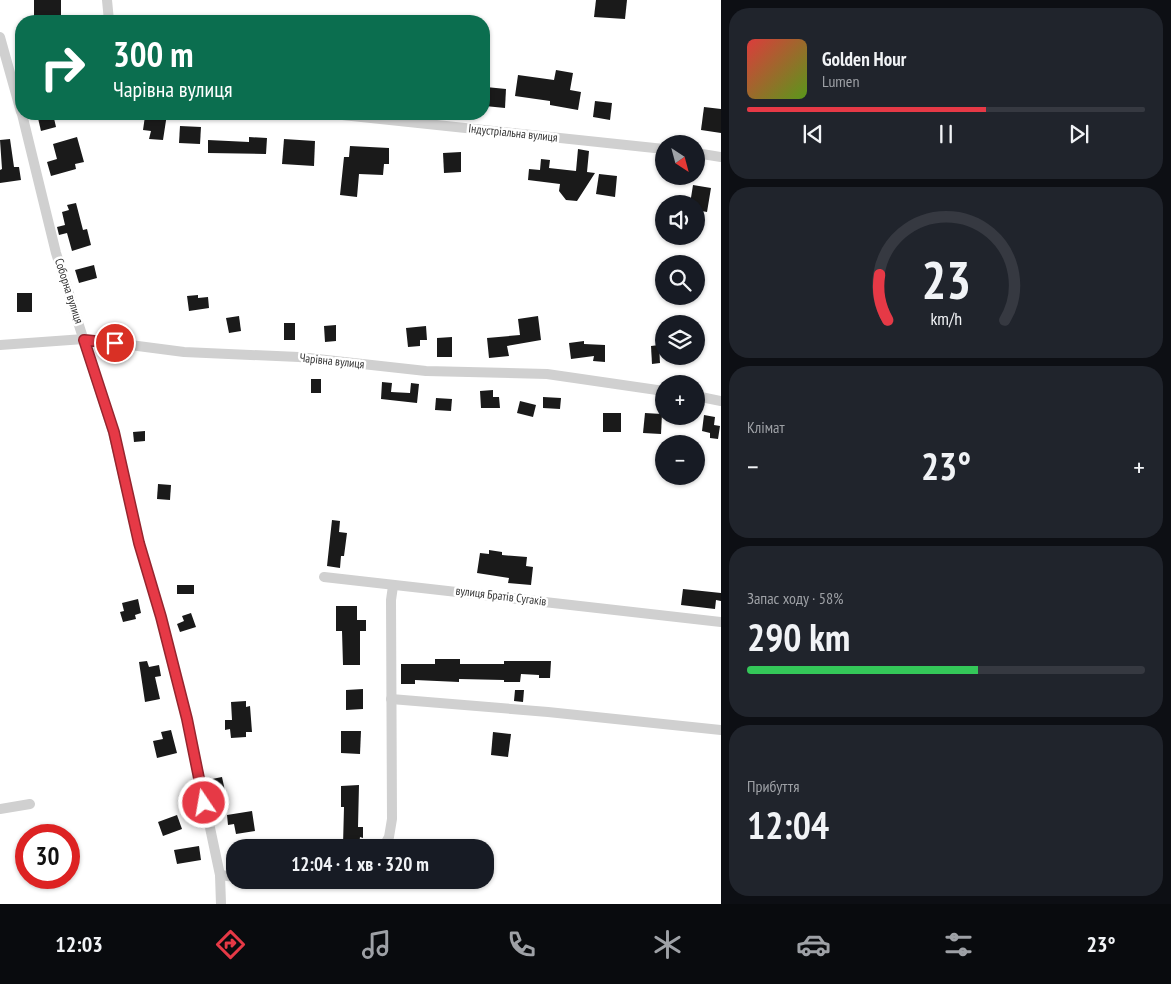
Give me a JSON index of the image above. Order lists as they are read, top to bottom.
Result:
{
  "streets": {
    "street": [
      "Індустріальна вулиця",
      "Соборна вулиця",
      "Чарівна вулиця",
      "вулиця Братів Сугаків"
    ]
  },
  "crossings": [
    ["Соборна вулиця", "Чарівна вулиця"]
  ],
  "north": "bottom right",
  "page": {
    "turn": ["300 m", "Чарівна вулиця"],
    "song": ["Golden Hour", "Lumen"],
    "map_buttons": ["+", "−"],
    "tile": [
      "Клімат",
      ["Запас ходу · 58%", "290 km"],
      ["Прибуття", "12:04"]
    ],
    "heat": ["−", "23°", "+"],
    "limit": "30",
    "trip": "12:04 · 1 хв · 320 m",
    "tabs": ["12:03", "23°"],
    "gauge": ["23", "km/h"]
  }
}
